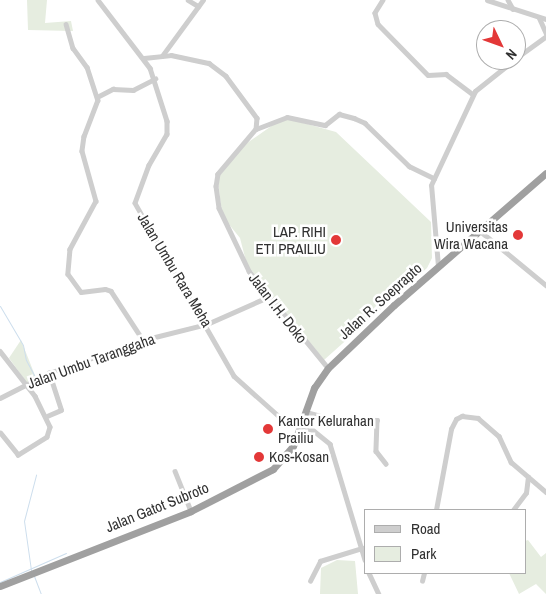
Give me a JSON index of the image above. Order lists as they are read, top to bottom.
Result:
{
  "streets": {
    "highway": ["Jalan R. Soeprapto", "Jalan Gatot Subroto"],
    "street": ["Jalan Umbu Rara Meha", "Jalan I.H. Doko", "Jalan Umbu Taranggaha"]
  },
  "crossings": [
    ["Jalan Umbu Rara Meha", "Jalan R. Soeprapto"],
    ["Jalan Umbu Rara Meha", "Jalan Umbu Taranggaha"],
    ["Jalan Umbu Rara Meha", "Jalan Gatot Subroto"],
    ["Jalan R. Soeprapto", "Jalan I.H. Doko"],
    ["Jalan R. Soeprapto", "Jalan Gatot Subroto"],
    ["Jalan I.H. Doko", "Jalan Umbu Taranggaha"]
  ],
  "places": [
    "Universitas Wira Wacana",
    "LAP. RIHI ETI PRAILIU",
    "Kantor Kelurahan Prailiu",
    "Kos-Kosan"
  ],
  "legend": ["Road", "Park"],
  "north": "bottom right"
}
